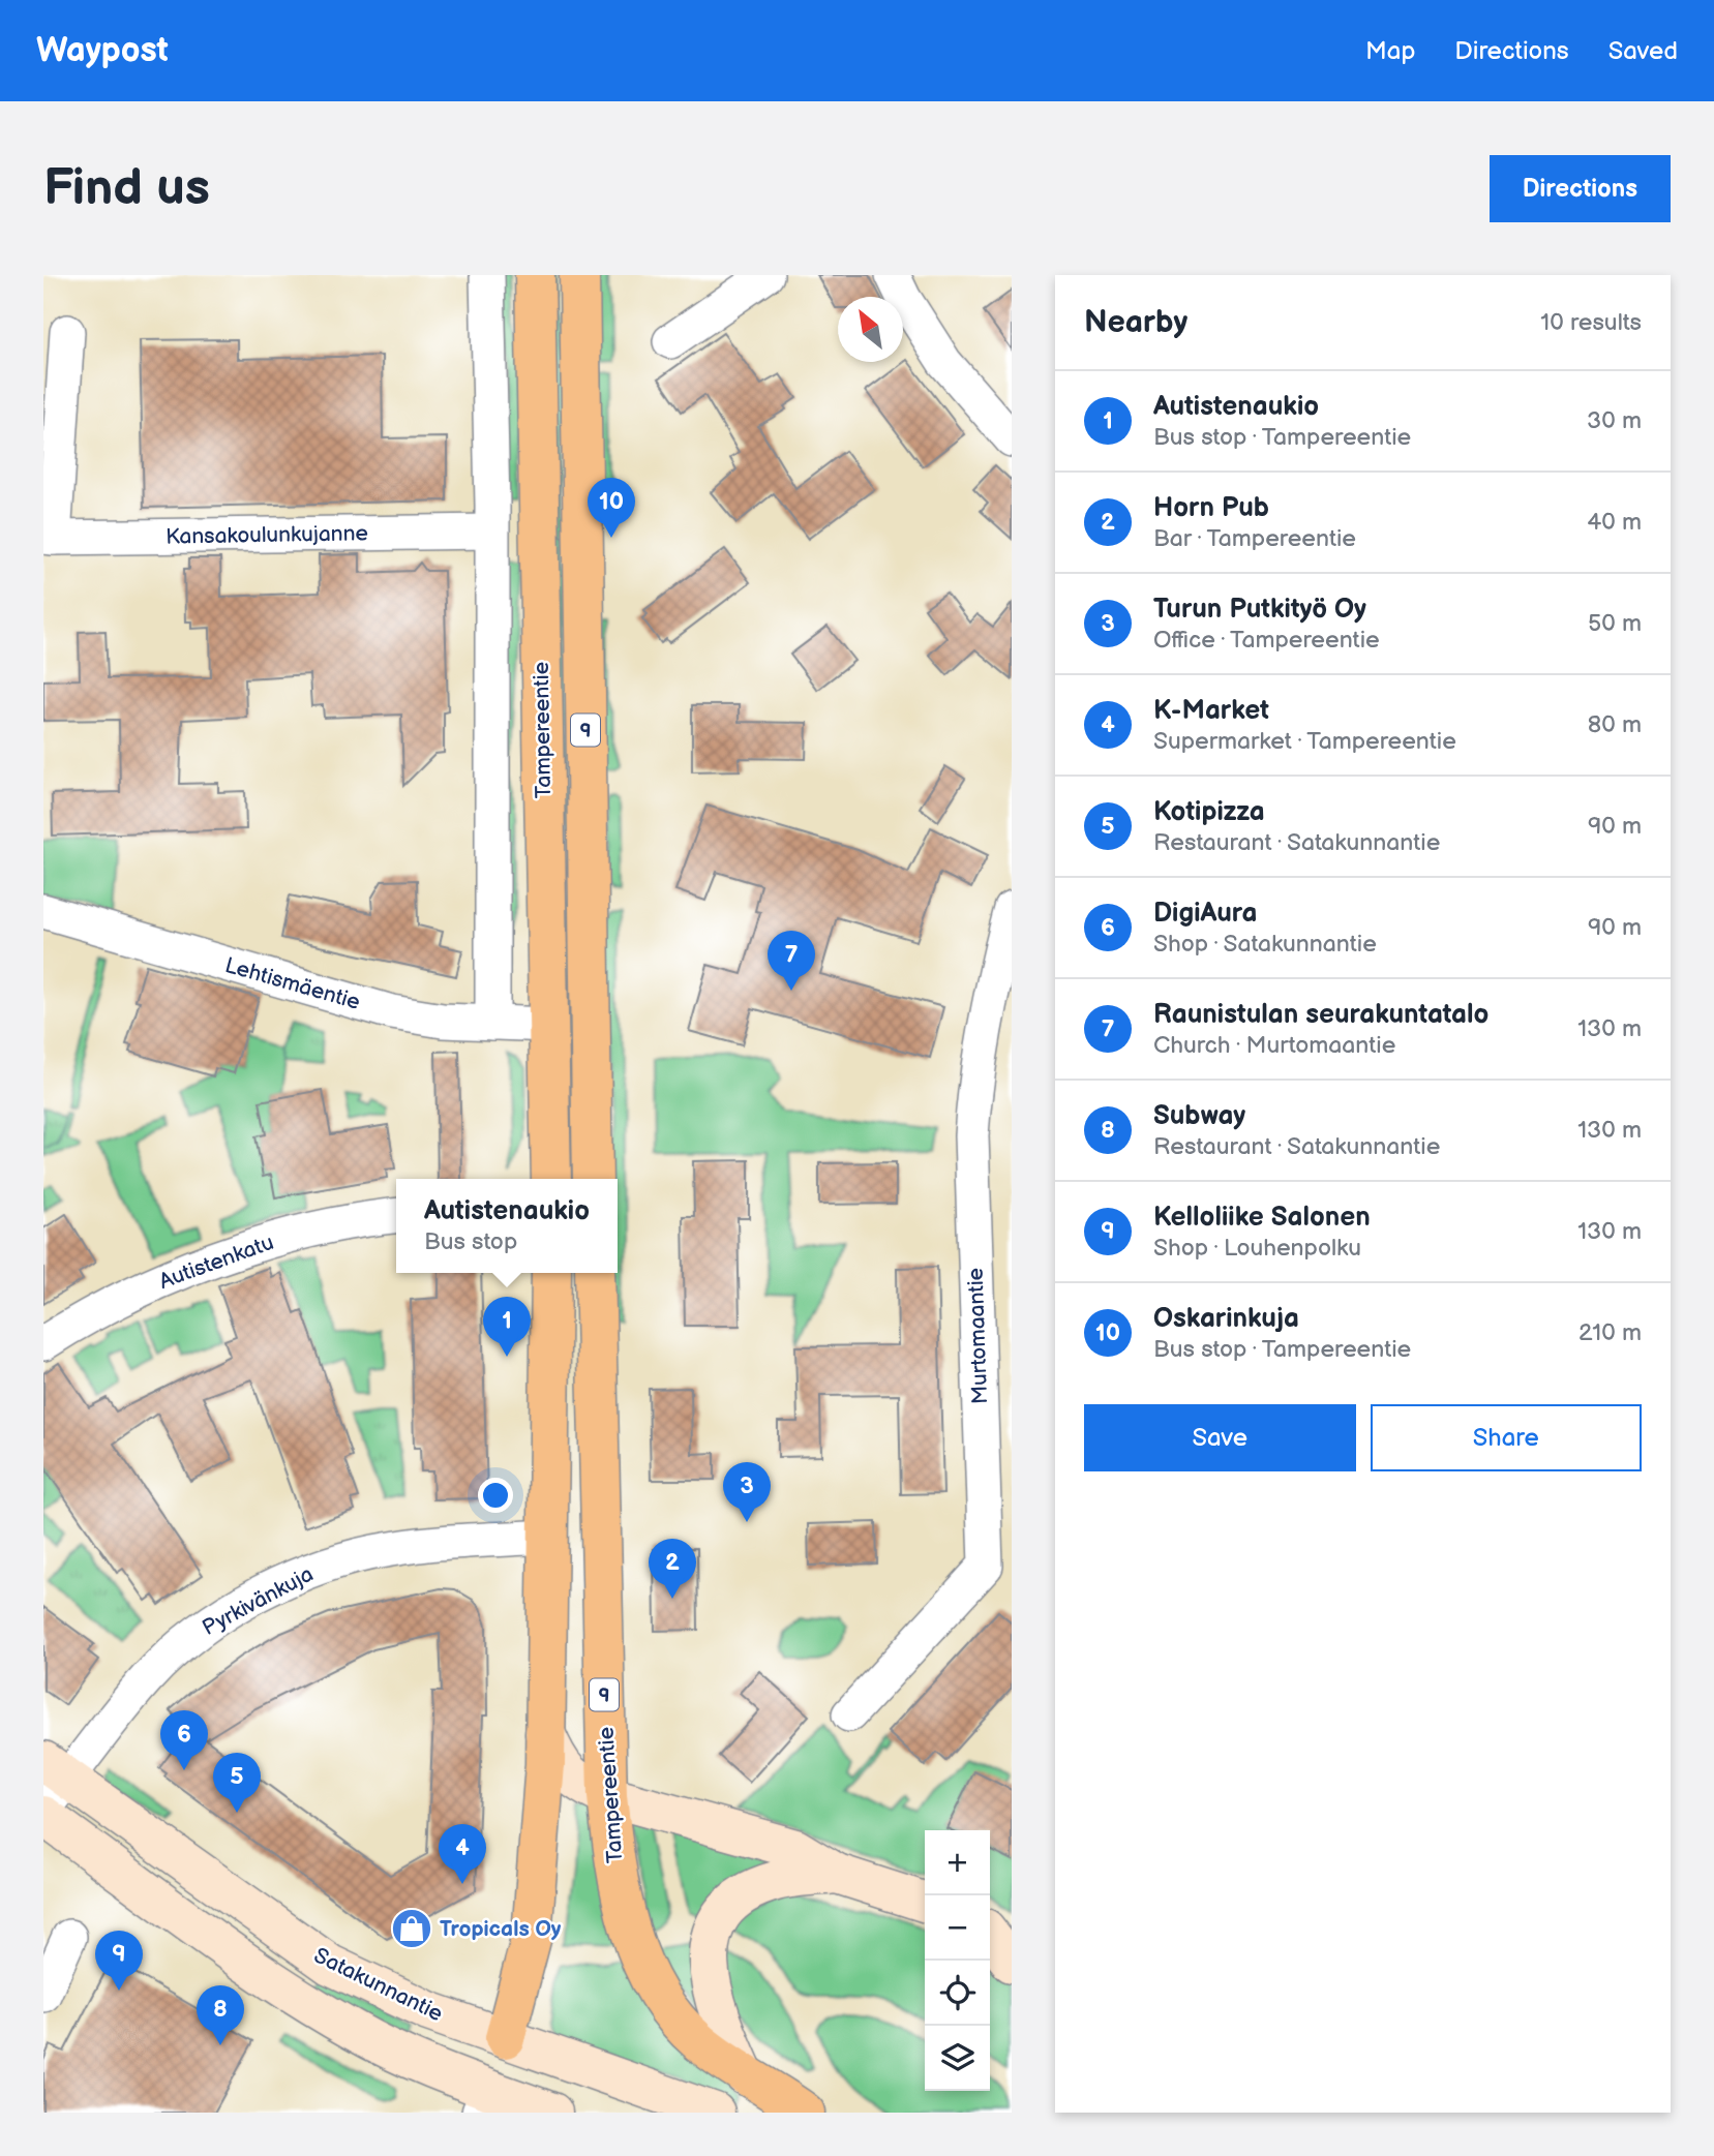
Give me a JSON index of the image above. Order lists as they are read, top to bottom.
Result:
{
  "streets": {
    "highway": ["Tampereentie", "9"],
    "main road": ["Satakunnantie"],
    "street": [
      "Kansakoulunkujanne",
      "Lehtismäentie",
      "Autistenkatu",
      "Murtomaantie",
      "Pyrkivänkuja"
    ]
  },
  "crossings": [
    ["Tampereentie", "Lehtismäentie"],
    ["Pyrkivänkuja", "Satakunnantie"]
  ],
  "places": {
    "shop": ["Tropicals Oy"]
  },
  "north": "top left",
  "page": {
    "header": "Waypost",
    "nav": ["Map", "Directions", "Saved"],
    "buttons": [
      "Directions",
      ["Save", "Share"]
    ],
    "title": "Find us",
    "heading": ["Nearby", "10 results"],
    "list": [
      {
        "mark": "1",
        "name": "Autistenaukio",
        "note": "Bus stop · Tampereentie",
        "value": "30 m"
      },
      {
        "mark": "2",
        "name": "Horn Pub",
        "note": "Bar · Tampereentie",
        "value": "40 m"
      },
      {
        "mark": "3",
        "name": "Turun Putkityö Oy",
        "note": "Office · Tampereentie",
        "value": "50 m"
      },
      {
        "mark": "4",
        "name": "K-Market",
        "note": "Supermarket · Tampereentie",
        "value": "80 m"
      },
      {
        "mark": "5",
        "name": "Kotipizza",
        "note": "Restaurant · Satakunnantie",
        "value": "90 m"
      },
      {
        "mark": "6",
        "name": "DigiAura",
        "note": "Shop · Satakunnantie",
        "value": "90 m"
      },
      {
        "mark": "7",
        "name": "Raunistulan seurakuntatalo",
        "note": "Church · Murtomaantie",
        "value": "130 m"
      },
      {
        "mark": "8",
        "name": "Subway",
        "note": "Restaurant · Satakunnantie",
        "value": "130 m"
      },
      {
        "mark": "9",
        "name": "Kelloliike Salonen",
        "note": "Shop · Louhenpolku",
        "value": "130 m"
      },
      {
        "mark": "10",
        "name": "Oskarinkuja",
        "note": "Bus stop · Tampereentie",
        "value": "210 m"
      }
    ],
    "pins": [
      "10",
      "7",
      "1",
      "3",
      "2",
      "6",
      "5",
      "4",
      "9",
      "8"
    ],
    "popup": ["Autistenaukio", "Bus stop"],
    "map_buttons": ["+", "−"]
  }
}
